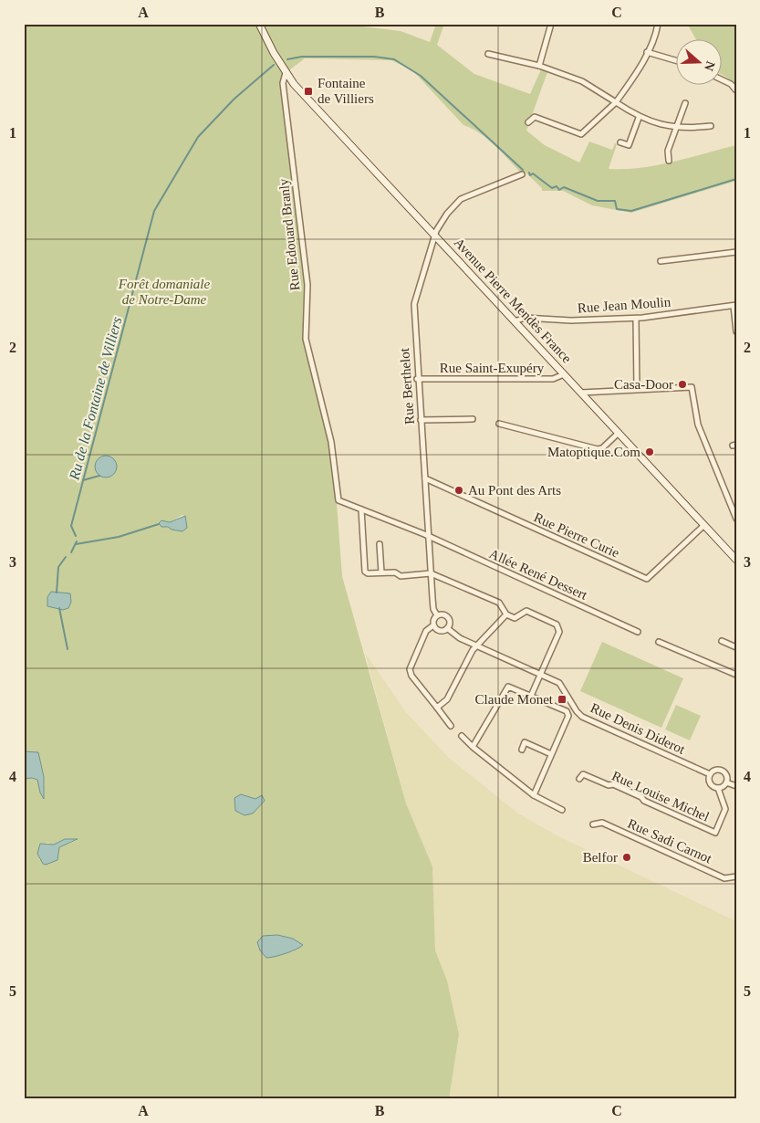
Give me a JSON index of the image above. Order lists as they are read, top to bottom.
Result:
{
  "streets": {
    "main road": ["Avenue Pierre Mendès France"],
    "street": [
      "Rue Edouard Branly",
      "Rue Jean Moulin",
      "Rue Saint-Exupéry",
      "Rue Berthelot",
      "Rue Pierre Curie",
      "Allée René Dessert",
      "Rue Denis Diderot",
      "Rue Louise Michel",
      "Rue Sadi Carnot"
    ]
  },
  "crossings": [
    ["Rue Edouard Branly", "Avenue Pierre Mendès France"],
    ["Rue Edouard Branly", "Allée René Dessert"],
    ["Avenue Pierre Mendès France", "Rue Jean Moulin"],
    ["Avenue Pierre Mendès France", "Rue Saint-Exupéry"],
    ["Avenue Pierre Mendès France", "Rue Berthelot"],
    ["Avenue Pierre Mendès France", "Rue Pierre Curie"],
    ["Rue Saint-Exupéry", "Rue Berthelot"],
    ["Rue Berthelot", "Rue Pierre Curie"],
    ["Rue Berthelot", "Allée René Dessert"],
    ["Rue Denis Diderot", "Rue Louise Michel"]
  ],
  "water": ["Ru de la Fontaine de Villiers"],
  "parks": ["Forêt domaniale de Notre-Dame"],
  "places": {
    "transit": ["Fontaine de Villiers", "Claude Monet"],
    "other": [
      "Casa-Door",
      "Matoptique.Com",
      "Au Pont des Arts",
      "Belfor"
    ]
  },
  "north": "right",
  "grid": {
    "columns": ["A", "B", "C"],
    "rows": [
      "1",
      "2",
      "3",
      "4",
      "5"
    ]
  }
}
